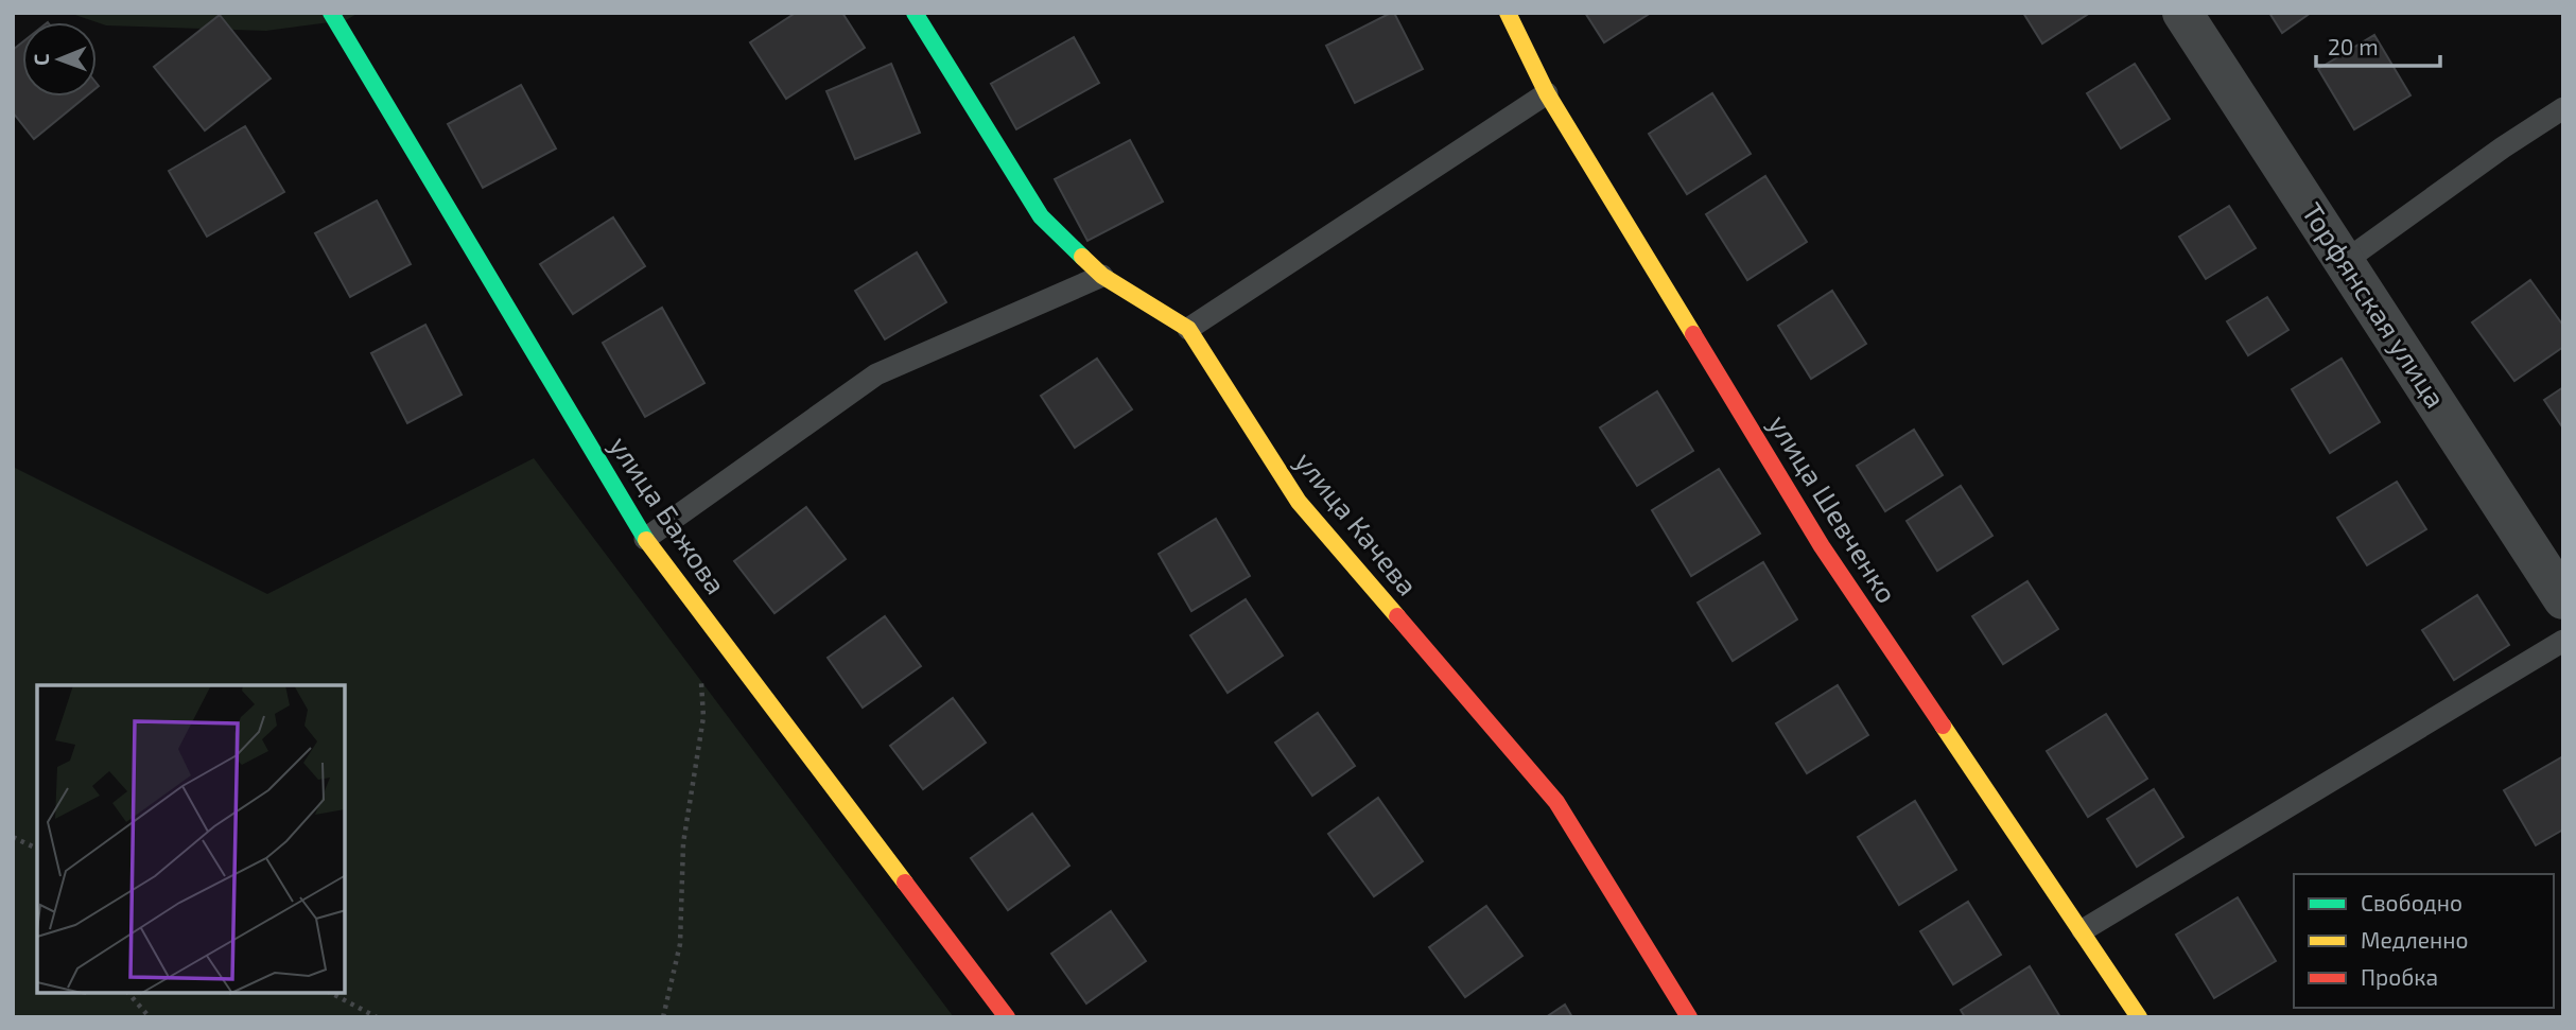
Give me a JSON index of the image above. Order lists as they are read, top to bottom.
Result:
{
  "streets": {
    "street": [
      "Торфянская улица",
      "улица Шевченко",
      "улица Бажова",
      "улица Качева"
    ]
  },
  "legend": ["Свободно", "Медленно", "Пробка"],
  "scale_bar": "20 m",
  "north": "left"
}
